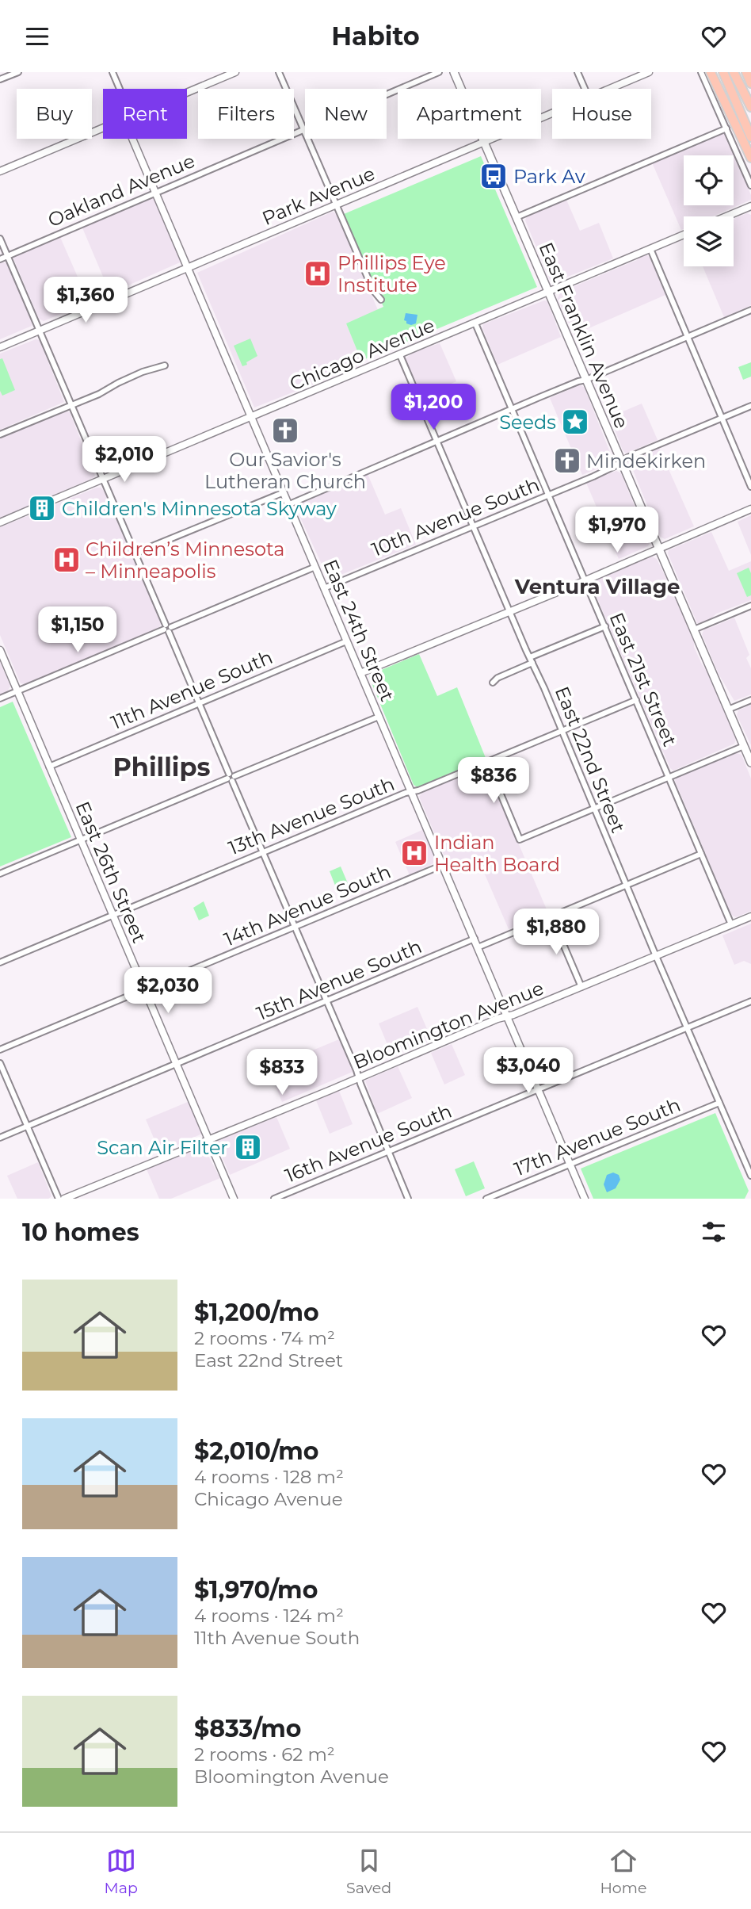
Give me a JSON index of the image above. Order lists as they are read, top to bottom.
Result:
{
  "streets": {
    "main road": ["East Franklin Avenue"],
    "street": [
      "Oakland Avenue",
      "Park Avenue",
      "Chicago Avenue",
      "10th Avenue South",
      "East 24th Street",
      "East 21st Street",
      "11th Avenue South",
      "East 22nd Street",
      "13th Avenue South",
      "East 26th Street",
      "14th Avenue South",
      "15th Avenue South",
      "Bloomington Avenue",
      "17th Avenue South",
      "16th Avenue South"
    ]
  },
  "crossings": [
    ["Oakland Avenue", "East 24th Street"],
    ["Park Avenue", "East Franklin Avenue"],
    ["Park Avenue", "East 24th Street"],
    ["East Franklin Avenue", "Chicago Avenue"],
    ["East Franklin Avenue", "10th Avenue South"],
    ["Chicago Avenue", "East 24th Street"],
    ["Chicago Avenue", "East 21st Street"],
    ["Chicago Avenue", "East 22nd Street"],
    ["10th Avenue South", "East 24th Street"],
    ["10th Avenue South", "East 21st Street"],
    ["10th Avenue South", "East 22nd Street"],
    ["East 24th Street", "11th Avenue South"],
    ["East 24th Street", "13th Avenue South"],
    ["East 24th Street", "14th Avenue South"],
    ["East 24th Street", "15th Avenue South"],
    ["East 24th Street", "Bloomington Avenue"],
    ["East 24th Street", "17th Avenue South"],
    ["East 24th Street", "16th Avenue South"],
    ["East 21st Street", "13th Avenue South"],
    ["East 21st Street", "Bloomington Avenue"],
    ["11th Avenue South", "East 26th Street"],
    ["East 22nd Street", "13th Avenue South"],
    ["East 22nd Street", "Bloomington Avenue"],
    ["East 22nd Street", "17th Avenue South"],
    ["East 22nd Street", "16th Avenue South"],
    ["13th Avenue South", "East 26th Street"],
    ["East 26th Street", "14th Avenue South"],
    ["East 26th Street", "15th Avenue South"],
    ["East 26th Street", "Bloomington Avenue"]
  ],
  "districts": ["Ventura Village", "Phillips"],
  "places": {
    "bus stop": ["Park Av"],
    "hospital": ["Phillips Eye Institute", "Children’s Minnesota – Minneapolis", "Indian Health Board"],
    "place": ["Seeds"],
    "church": ["Our Savior's Lutheran Church", "Mindekirken"],
    "building": ["Children's Minnesota Skyway", "Scan Air Filter"]
  },
  "page": {
    "header": "Habito",
    "chip": [
      "Buy",
      "Rent",
      "Filters",
      "New",
      "Apartment",
      "House"
    ],
    "price": [
      "$1,360",
      "$1,200",
      "$2,010",
      "$1,970",
      "$1,150",
      "$836",
      "$1,880",
      "$2,030",
      "$3,040",
      "$833"
    ],
    "heading": "10 homes",
    "list": [
      {
        "name": "$1,200/mo",
        "note": "2 rooms · 74 m² · East 22nd Street"
      },
      {
        "name": "$2,010/mo",
        "note": "4 rooms · 128 m² · Chicago Avenue"
      },
      {
        "name": "$1,970/mo",
        "note": "4 rooms · 124 m² · 11th Avenue South"
      },
      {
        "name": "$833/mo",
        "note": "2 rooms · 62 m² · Bloomington Avenue"
      }
    ],
    "tabs": ["Map", "Saved", "Home"]
  }
}
